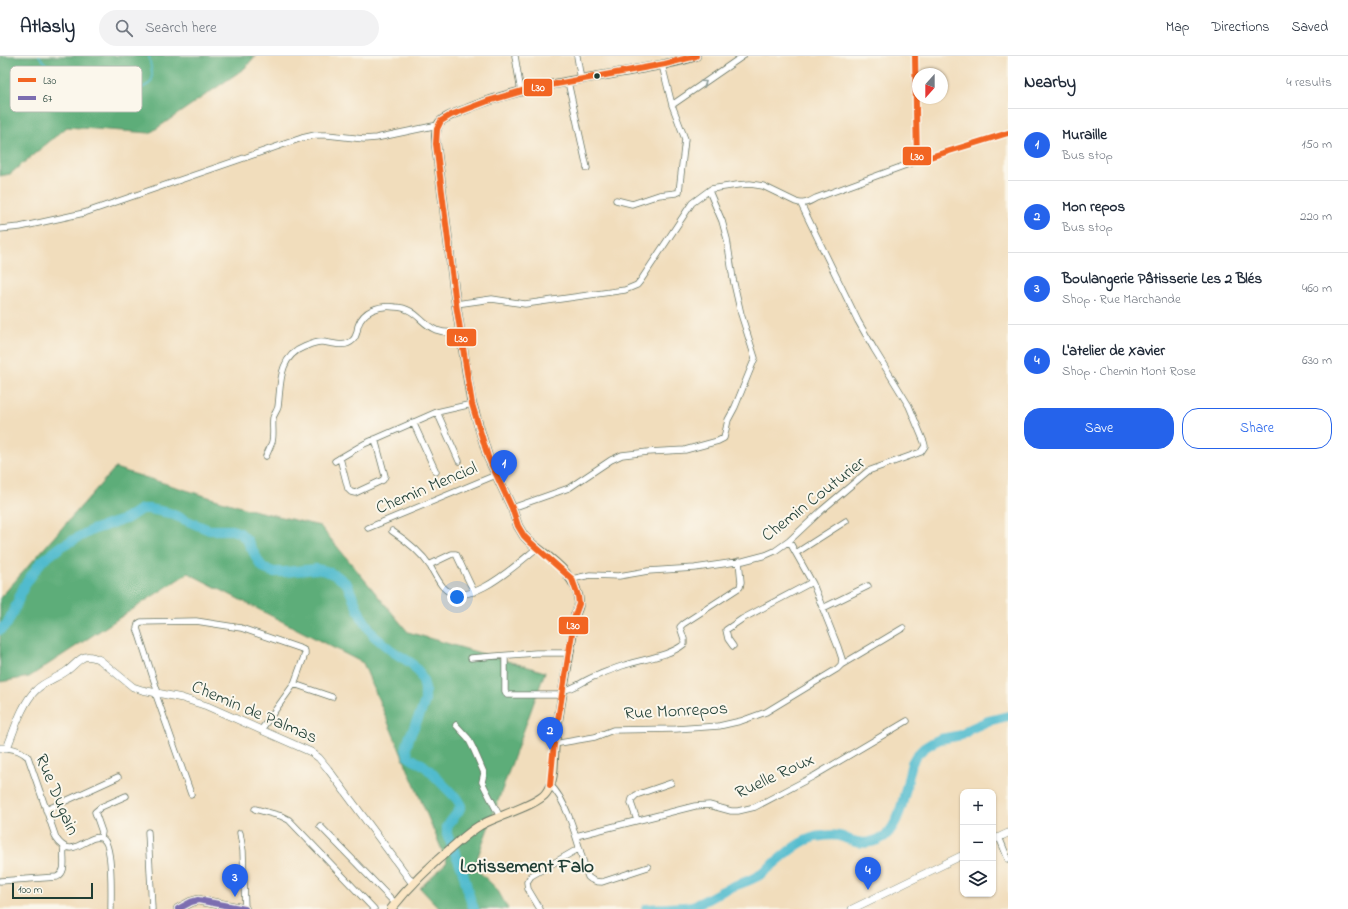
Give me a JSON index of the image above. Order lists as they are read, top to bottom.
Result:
{
  "streets": {
    "street": [
      "Chemin Menciol",
      "Chemin Couturier",
      "Rue Monrepos",
      "Chemin de Palmas",
      "Ruelle Roux",
      "Rue Dugain"
    ]
  },
  "crossings": [
    ["Chemin de Palmas", "Rue Dugain"]
  ],
  "districts": ["Lotissement Falo"],
  "lines": ["transit line L30", "transit line 67"],
  "legend": ["L30", "67"],
  "scale_bar": "100 m",
  "north": "bottom",
  "page": {
    "header": "Atlasly",
    "search": "Search here",
    "nav": ["Map", "Directions", "Saved"],
    "heading": ["Nearby", "4 results"],
    "list": [
      {
        "mark": "1",
        "name": "Muraille",
        "note": "Bus stop",
        "value": "150 m"
      },
      {
        "mark": "2",
        "name": "Mon repos",
        "note": "Bus stop",
        "value": "220 m"
      },
      {
        "mark": "3",
        "name": "Boulangerie Pâtisserie Les 2 Blés",
        "note": "Shop · Rue Marchande",
        "value": "460 m"
      },
      {
        "mark": "4",
        "name": "L'atelier de Xavier",
        "note": "Shop · Chemin Mont Rose",
        "value": "630 m"
      }
    ],
    "buttons": ["Save", "Share"],
    "pins": [
      "1",
      "2",
      "4",
      "3"
    ],
    "map_buttons": ["+", "−"],
    "scale": "100 m"
  }
}
